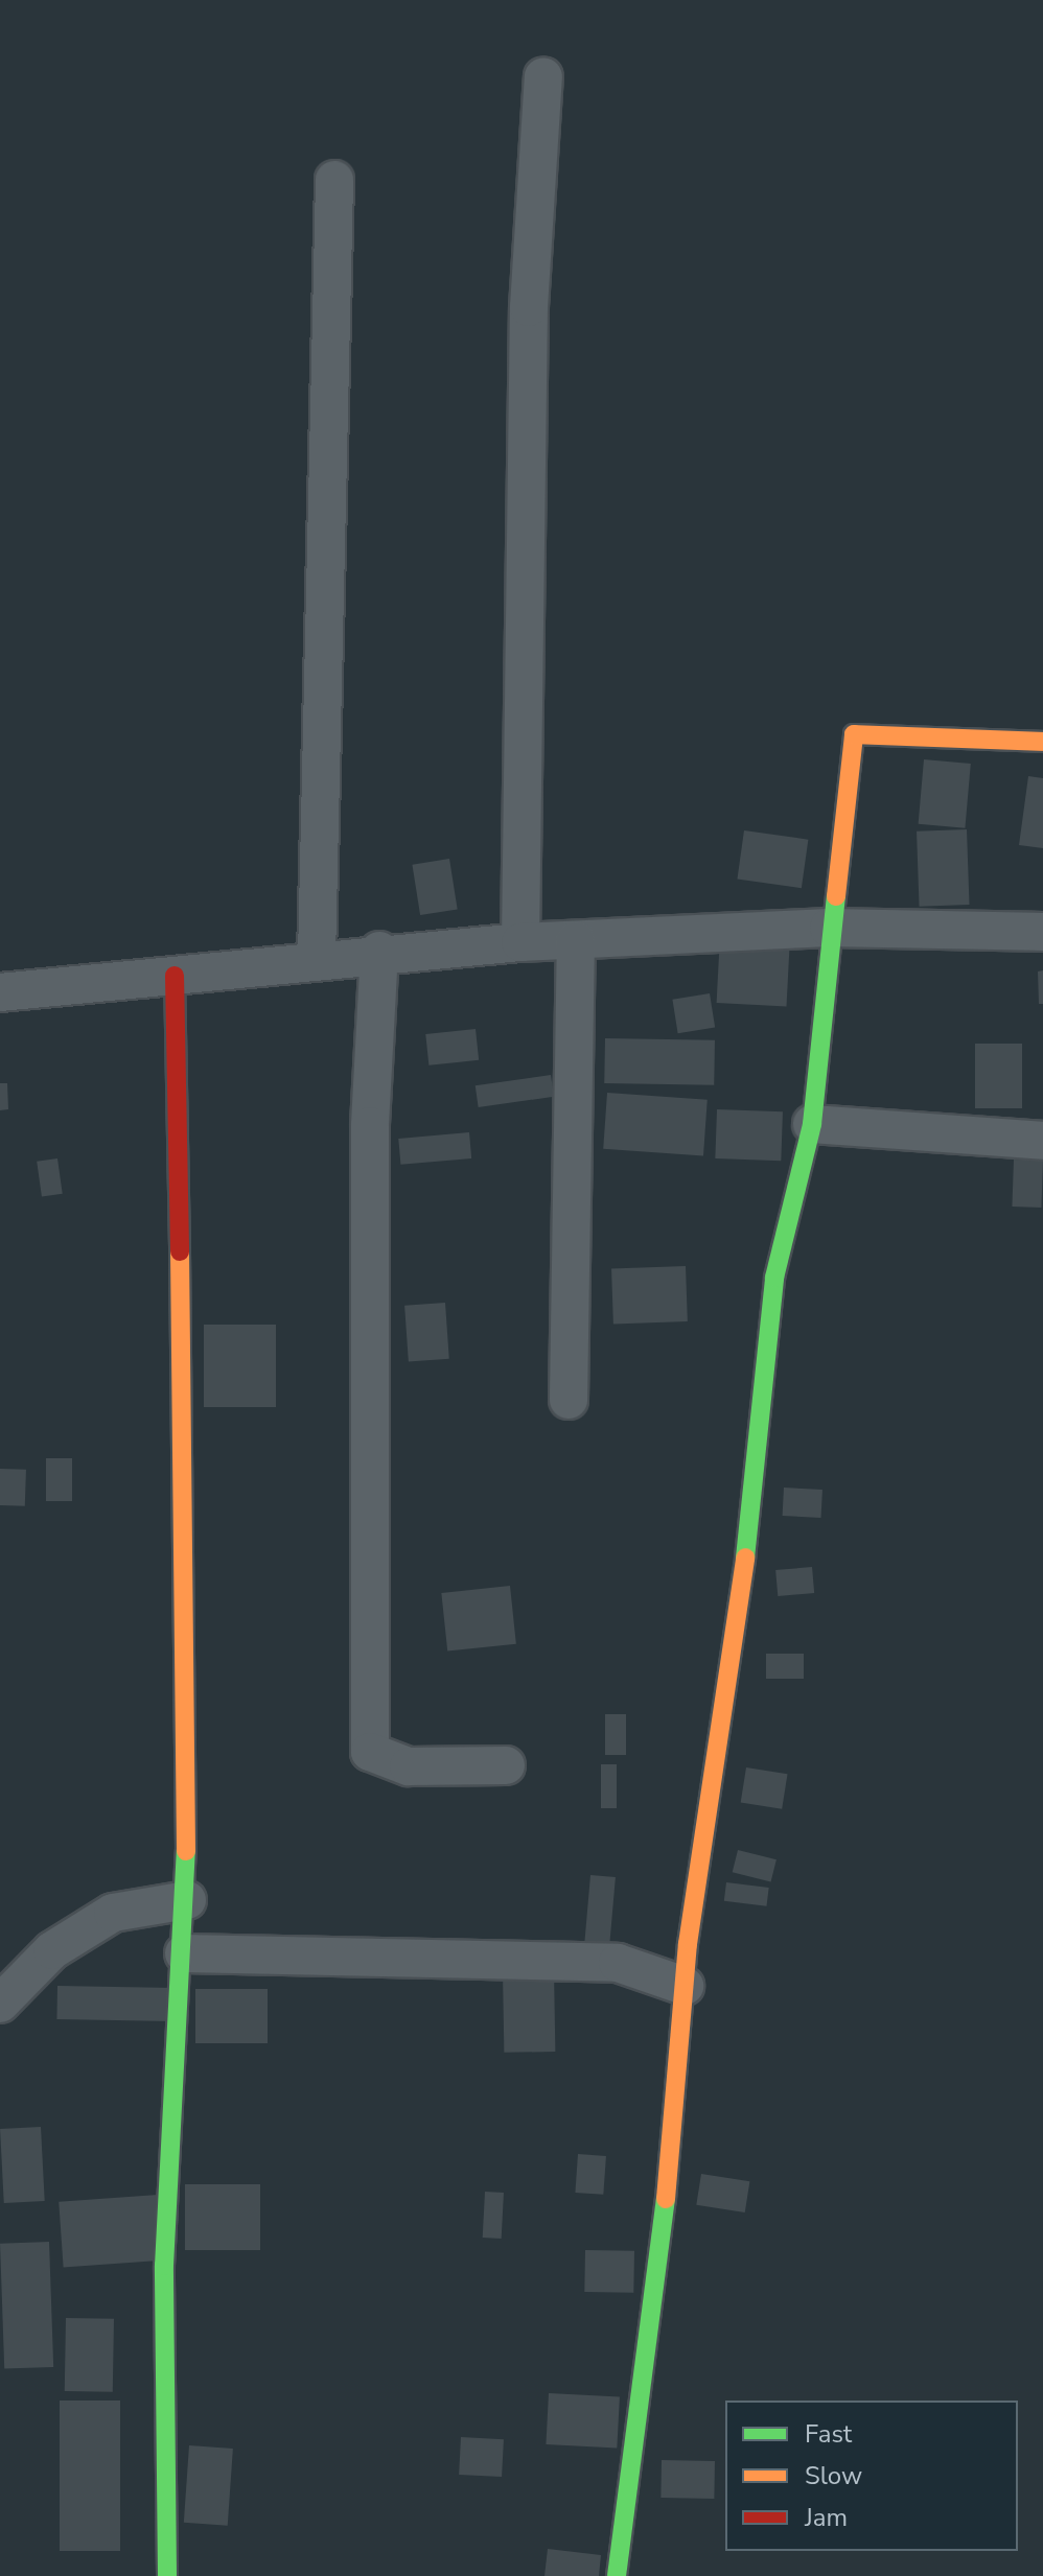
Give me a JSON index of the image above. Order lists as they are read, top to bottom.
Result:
{
  "legend": ["Fast", "Slow", "Jam"]
}
